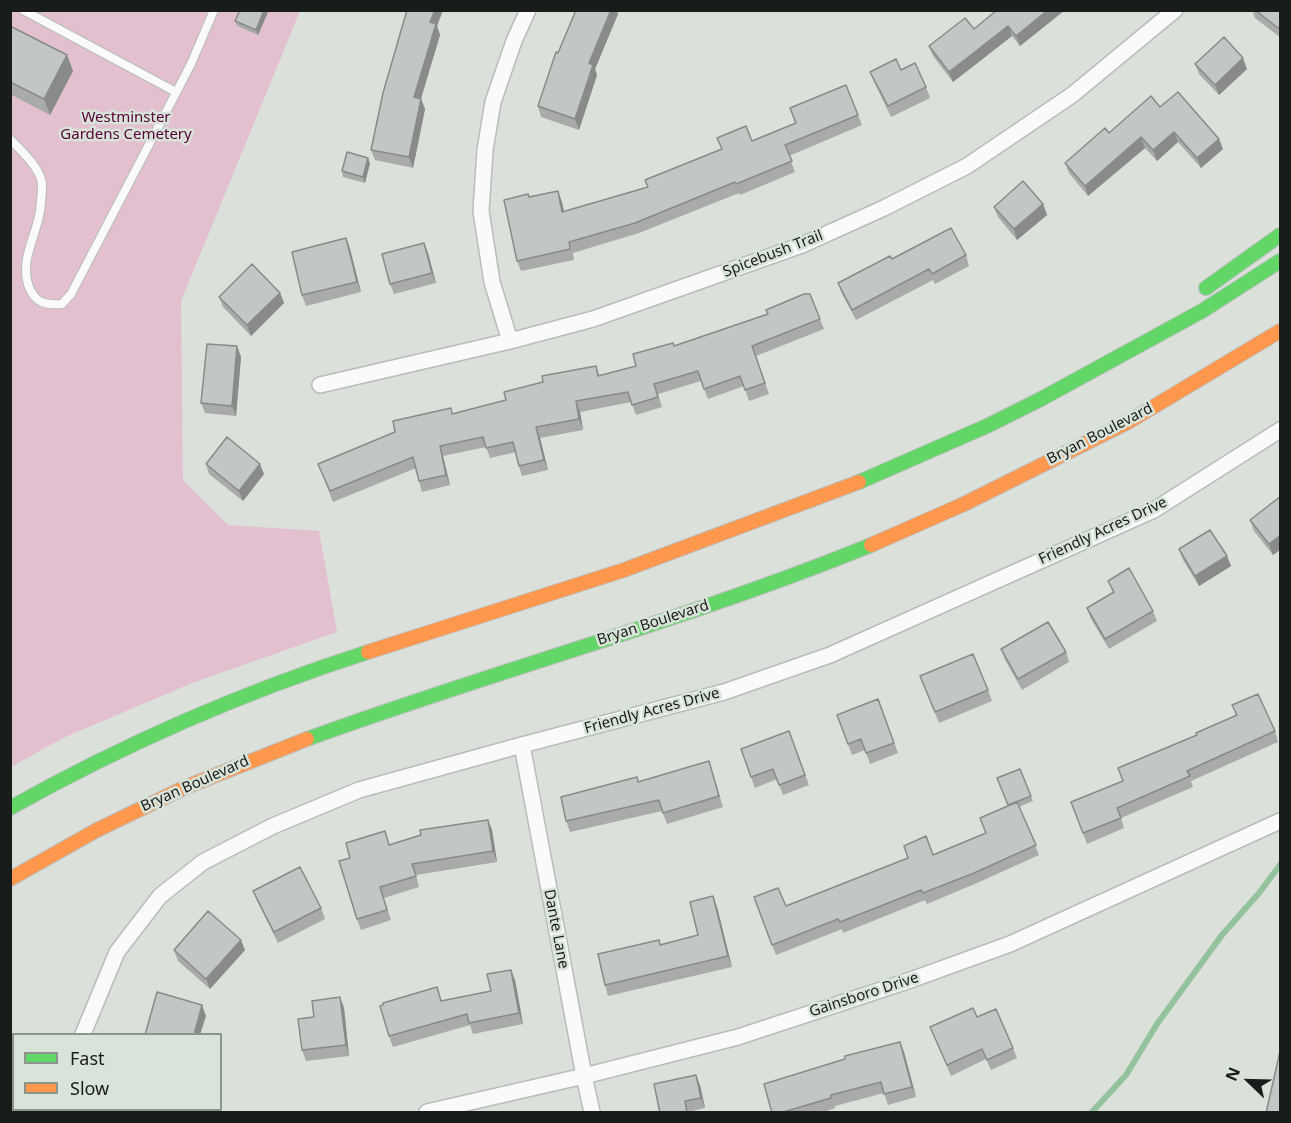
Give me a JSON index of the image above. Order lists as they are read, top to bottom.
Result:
{
  "streets": {
    "highway": ["Bryan Boulevard"],
    "street": [
      "Spicebush Trail",
      "Friendly Acres Drive",
      "Dante Lane",
      "Gainsboro Drive"
    ]
  },
  "crossings": [
    ["Friendly Acres Drive", "Dante Lane"],
    ["Dante Lane", "Gainsboro Drive"]
  ],
  "parks": ["Westminster Gardens Cemetery"],
  "legend": ["Fast", "Slow"],
  "north": "top left"
}
